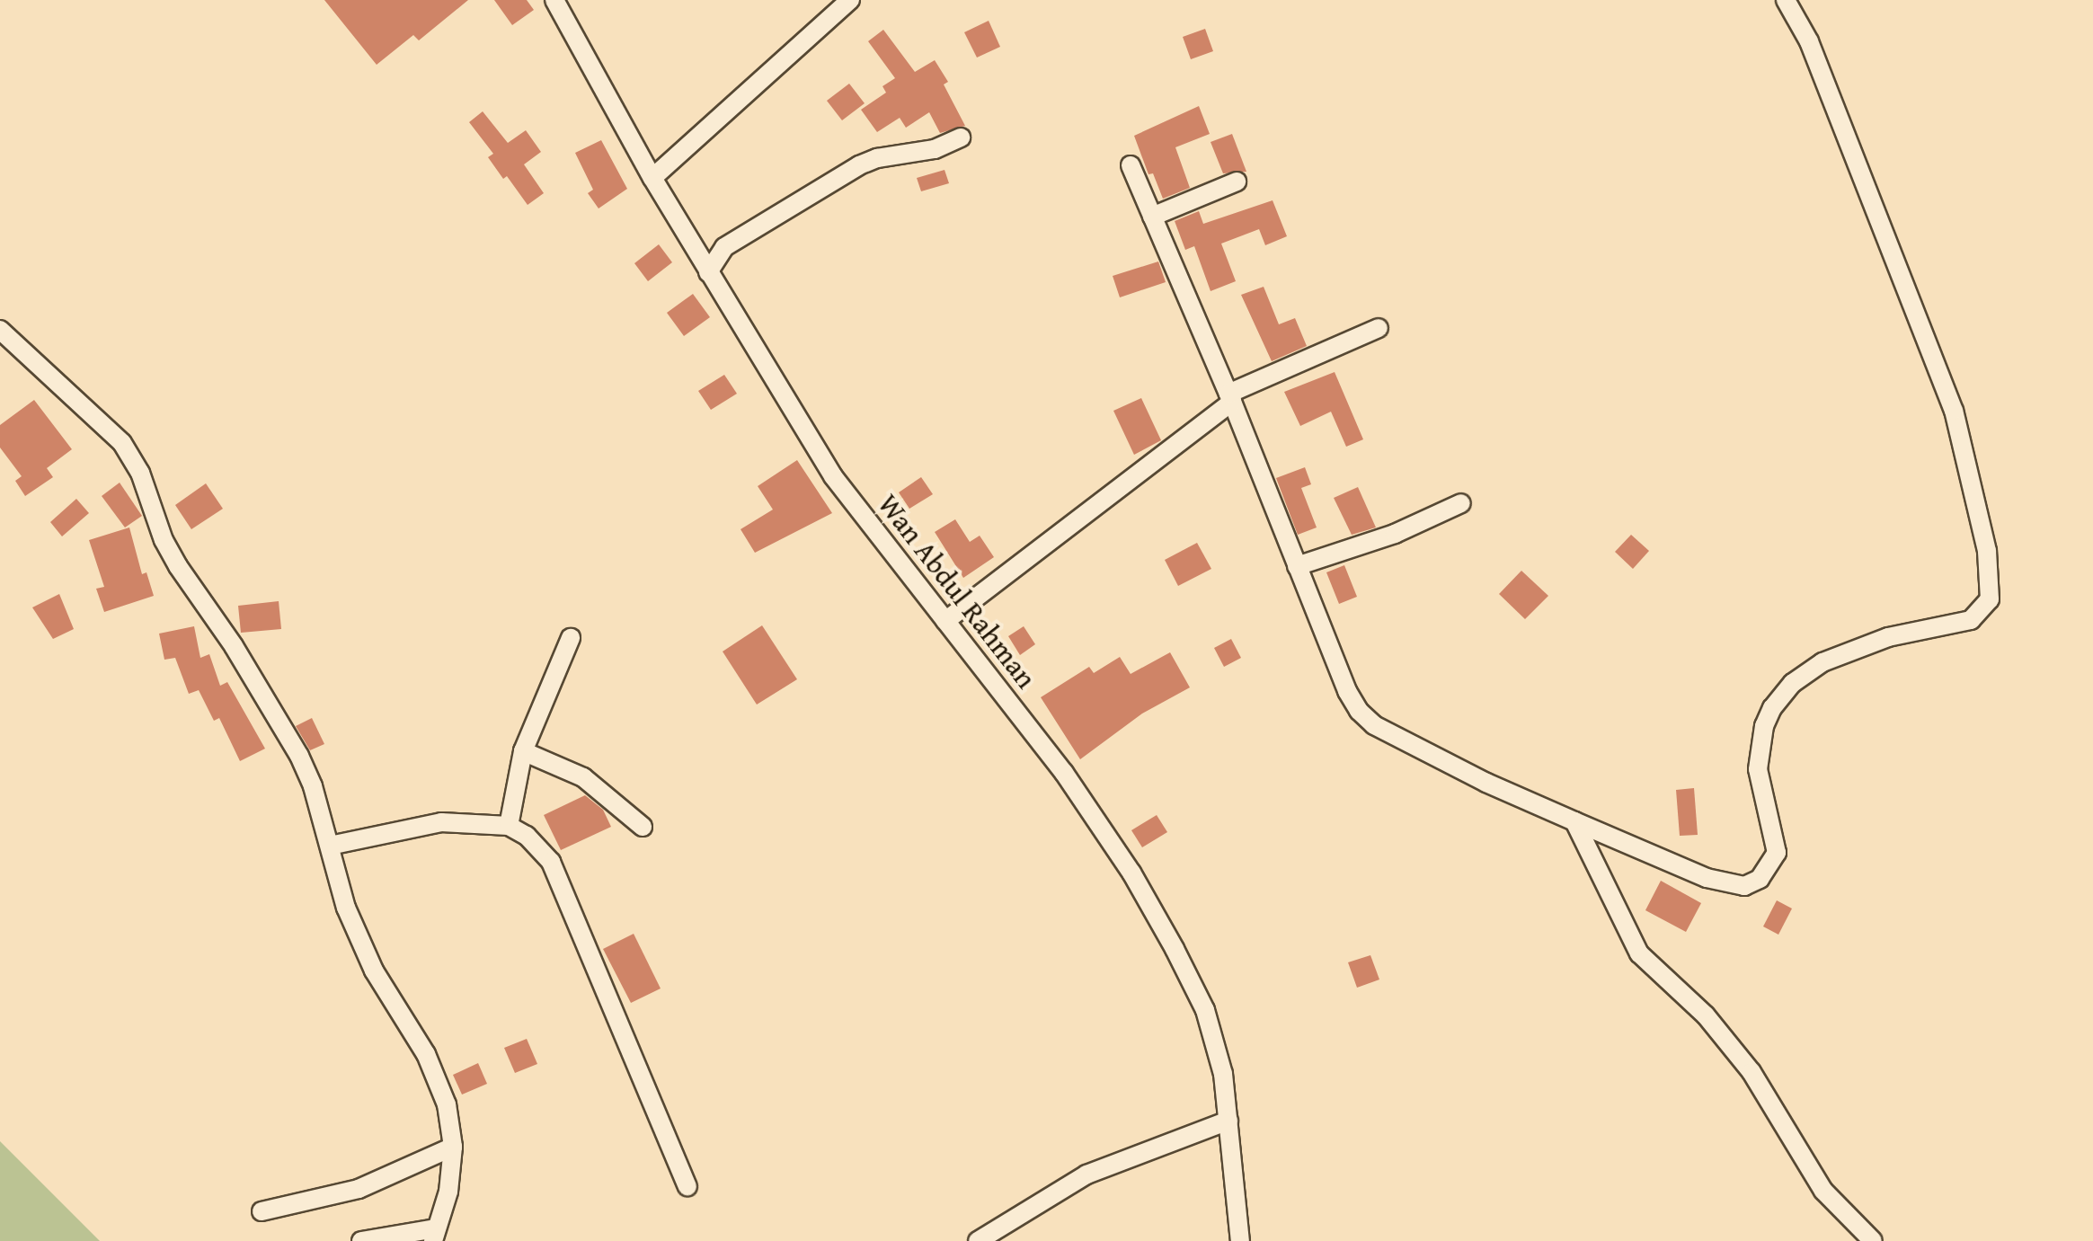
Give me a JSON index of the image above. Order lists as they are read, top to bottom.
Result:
{
  "streets": {
    "street": ["Wan Abdul Rahman"]
  }
}
